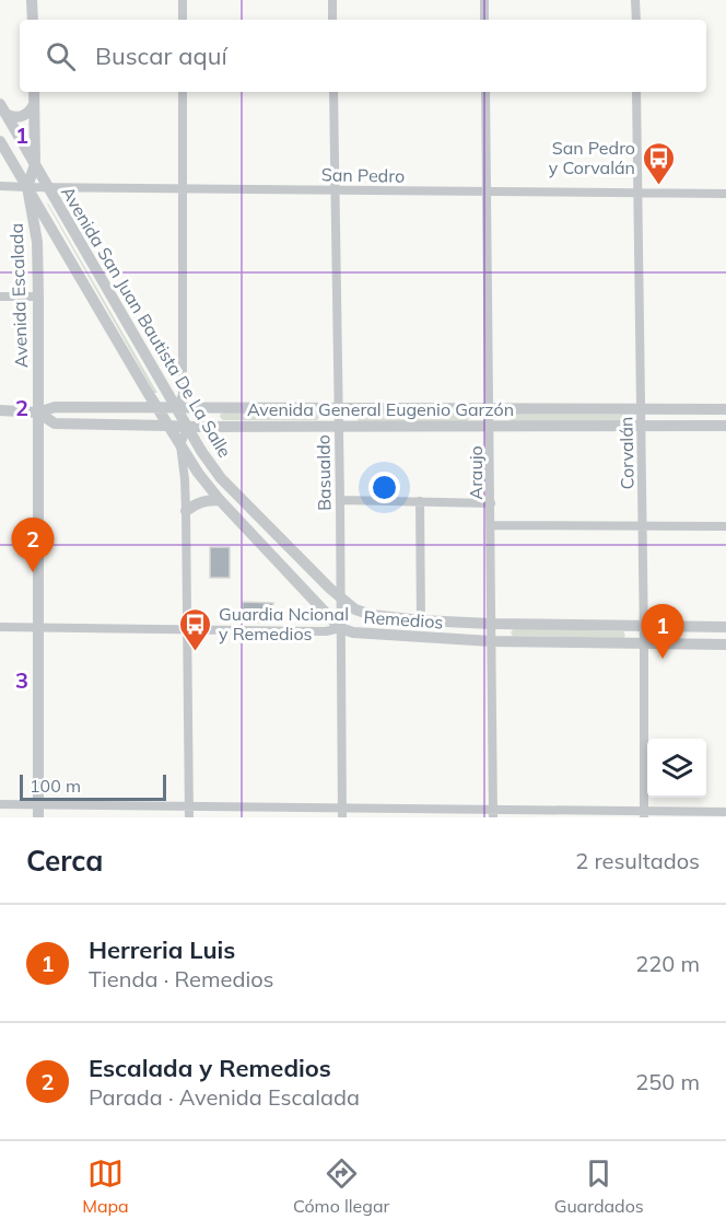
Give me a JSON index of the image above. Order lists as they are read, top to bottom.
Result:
{
  "streets": {
    "street": [
      "San Pedro",
      "Avenida Escalada",
      "Avenida San Juan Bautista De La Salle",
      "Avenida General Eugenio Garzón",
      "Corvalán",
      "Basualdo",
      "Araujo",
      "Remedios"
    ]
  },
  "crossings": [
    ["San Pedro", "Avenida Escalada"],
    ["San Pedro", "Avenida San Juan Bautista De La Salle"],
    ["San Pedro", "Corvalán"],
    ["San Pedro", "Basualdo"],
    ["San Pedro", "Araujo"],
    ["Avenida Escalada", "Avenida San Juan Bautista De La Salle"],
    ["Avenida Escalada", "Avenida General Eugenio Garzón"],
    ["Avenida Escalada", "Remedios"],
    ["Avenida San Juan Bautista De La Salle", "Avenida General Eugenio Garzón"],
    ["Avenida San Juan Bautista De La Salle", "Basualdo"],
    ["Avenida San Juan Bautista De La Salle", "Remedios"],
    ["Avenida General Eugenio Garzón", "Corvalán"],
    ["Avenida General Eugenio Garzón", "Basualdo"],
    ["Avenida General Eugenio Garzón", "Araujo"],
    ["Corvalán", "Remedios"],
    ["Basualdo", "Remedios"],
    ["Araujo", "Remedios"]
  ],
  "places": {
    "bus stop": ["San Pedro y Corvalán", "Guardia Ncional y Remedios"]
  },
  "scale_bar": "100 m",
  "page": {
    "search": "Buscar aquí",
    "pins": ["2", "1"],
    "scale": "100 m",
    "heading": ["Cerca", "2 resultados"],
    "list": [
      {
        "mark": "1",
        "name": "Herreria Luis",
        "note": "Tienda · Remedios",
        "value": "220 m"
      },
      {
        "mark": "2",
        "name": "Escalada y Remedios",
        "note": "Parada · Avenida Escalada",
        "value": "250 m"
      }
    ],
    "nav": ["Mapa", "Cómo llegar", "Guardados"]
  },
  "grid": {
    "rows": ["1", "2", "3"]
  }
}
